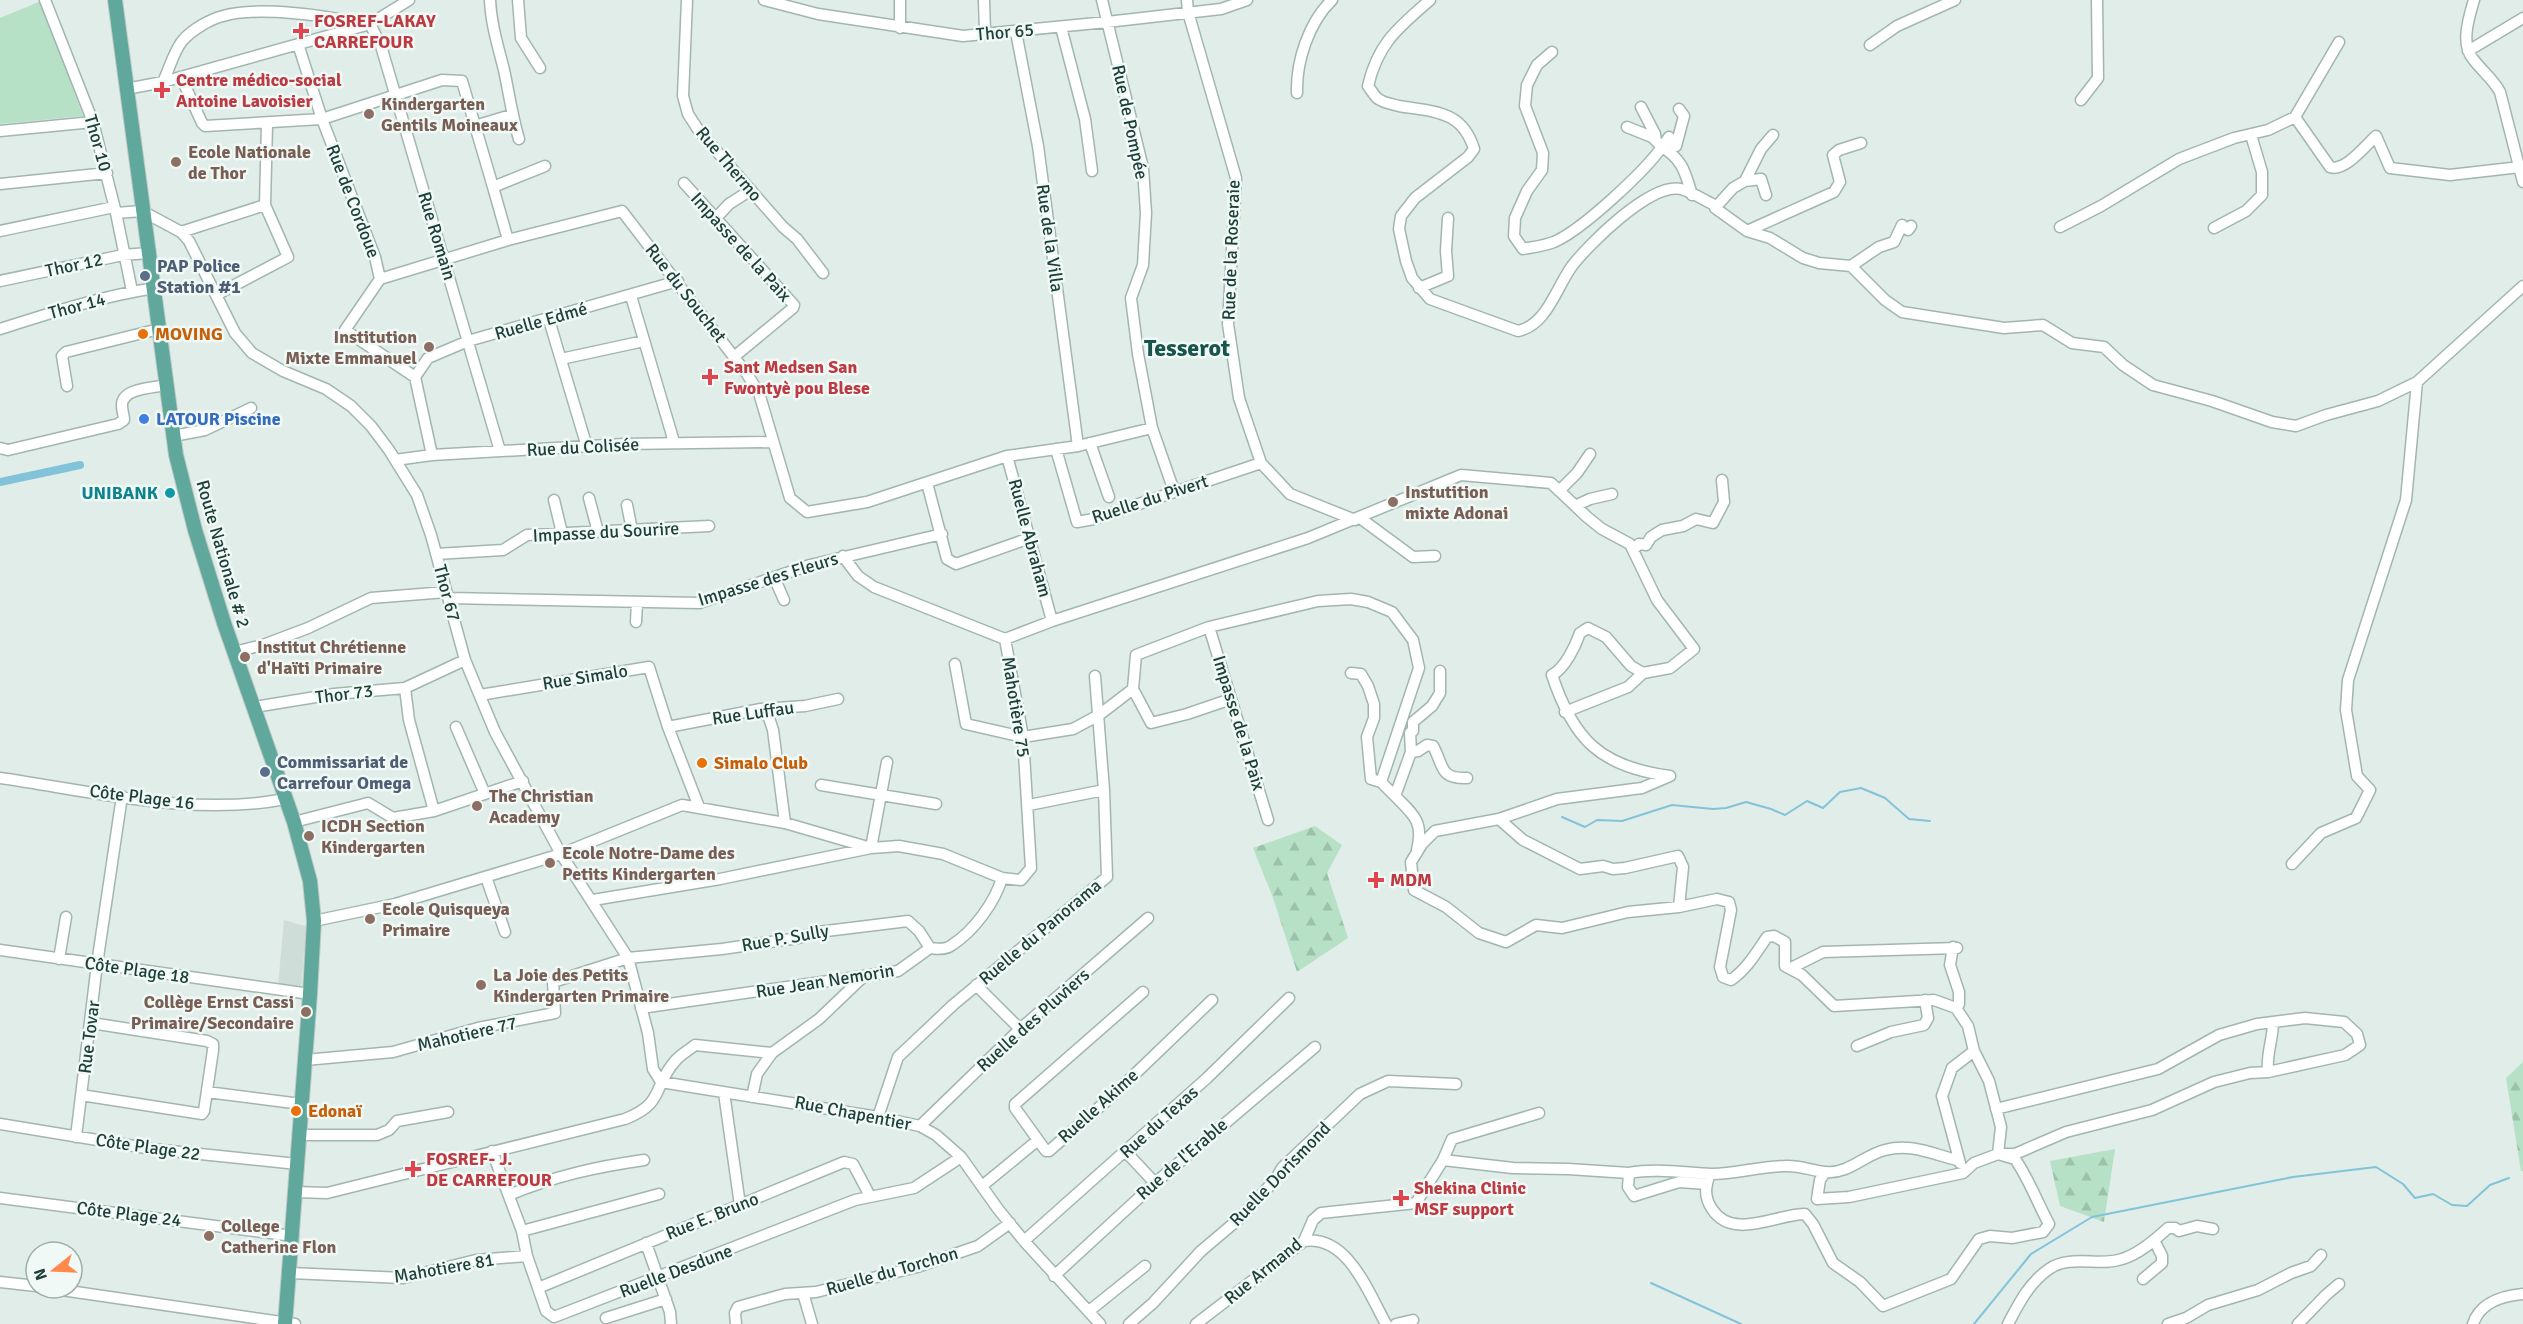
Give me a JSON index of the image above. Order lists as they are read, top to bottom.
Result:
{
  "streets": {
    "main road": ["Route Nationale # 2"],
    "street": [
      "Thor 65",
      "Rue de Pompée",
      "Thor 10",
      "Rue Thermo",
      "Rue de Cordoue",
      "Rue Romain",
      "Rue de la Villa",
      "Impasse de la Paix",
      "Rue de la Roseraie",
      "Thor 12",
      "Rue du Souchet",
      "Thor 14",
      "Ruelle Edmé",
      "Rue du Colisée",
      "Ruelle du Pivert",
      "Impasse du Sourire",
      "Ruelle Abraham",
      "Impasse des Fleurs",
      "Thor 67",
      "Rue Simalo",
      "Thor 73",
      "Mahotière 75",
      "Rue Luffau",
      "Côte Plage 16",
      "Ruelle du Panorama",
      "Rue P. Sully",
      "Côte Plage 18",
      "Rue Jean Nemorin",
      "Ruelle des Pluviers",
      "Mahotiere 77",
      "Rue Tovar",
      "Ruelle Akime",
      "Rue Chapentier",
      "Rue du Texas",
      "Côte Plage 22",
      "Rue de l'Erable",
      "Ruelle Dorismond",
      "Côte Plage 24",
      "Rue E. Bruno",
      "Mahotiere 81",
      "Ruelle Desdune",
      "Ruelle du Torchon",
      "Rue Armand"
    ]
  },
  "crossings": [
    ["Thor 65", "Rue de Pompée"],
    ["Thor 65", "Rue de la Villa"],
    ["Thor 65", "Rue de la Roseraie"],
    ["Rue de Pompée", "Rue du Souchet"],
    ["Rue de Pompée", "Ruelle du Pivert"],
    ["Thor 10", "Thor 12"],
    ["Thor 10", "Thor 14"],
    ["Rue de Cordoue", "Rue du Souchet"],
    ["Rue de Cordoue", "Ruelle Edmé"],
    ["Rue Romain", "Rue du Souchet"],
    ["Rue Romain", "Ruelle Edmé"],
    ["Rue Romain", "Rue du Colisée"],
    ["Rue de la Villa", "Rue du Souchet"],
    ["Impasse de la Paix", "Rue du Souchet"],
    ["Rue de la Roseraie", "Ruelle du Pivert"],
    ["Rue de la Roseraie", "Mahotière 75"],
    ["Thor 12", "Route Nationale # 2"],
    ["Rue du Souchet", "Ruelle Edmé"],
    ["Rue du Souchet", "Rue du Colisée"],
    ["Rue du Souchet", "Ruelle du Pivert"],
    ["Rue du Souchet", "Ruelle Abraham"],
    ["Thor 14", "Route Nationale # 2"],
    ["Rue du Colisée", "Thor 67"],
    ["Impasse du Sourire", "Thor 67"],
    ["Ruelle Abraham", "Mahotière 75"],
    ["Route Nationale # 2", "Impasse des Fleurs"],
    ["Route Nationale # 2", "Thor 67"],
    ["Route Nationale # 2", "Thor 73"],
    ["Route Nationale # 2", "Côte Plage 16"],
    ["Route Nationale # 2", "Côte Plage 18"],
    ["Route Nationale # 2", "Mahotiere 77"],
    ["Route Nationale # 2", "Côte Plage 22"],
    ["Route Nationale # 2", "Côte Plage 24"],
    ["Route Nationale # 2", "Mahotiere 81"],
    ["Impasse des Fleurs", "Thor 67"],
    ["Thor 67", "Rue Simalo"],
    ["Thor 67", "Thor 73"],
    ["Thor 67", "Rue P. Sully"],
    ["Thor 67", "Rue Jean Nemorin"],
    ["Thor 67", "Mahotiere 77"],
    ["Thor 67", "Rue Chapentier"],
    ["Rue Simalo", "Rue Luffau"],
    ["Mahotière 75", "Rue Jean Nemorin"],
    ["Côte Plage 16", "Rue Tovar"],
    ["Ruelle du Panorama", "Rue Chapentier"],
    ["Rue P. Sully", "Rue Jean Nemorin"],
    ["Rue P. Sully", "Mahotiere 77"],
    ["Côte Plage 18", "Rue Tovar"],
    ["Ruelle des Pluviers", "Rue Chapentier"],
    ["Rue Tovar", "Côte Plage 22"],
    ["Ruelle Akime", "Rue Chapentier"],
    ["Rue Chapentier", "Rue du Texas"],
    ["Rue Chapentier", "Rue de l'Erable"],
    ["Rue Chapentier", "Ruelle Desdune"],
    ["Rue Chapentier", "Ruelle du Torchon"],
    ["Rue E. Bruno", "Ruelle Desdune"],
    ["Mahotiere 81", "Ruelle Desdune"]
  ],
  "districts": ["Tesserot"],
  "places": {
    "health": [
      "FOSREF-LAKAY CARREFOUR",
      "Centre médico-social Antoine Lavoisier",
      "Sant Medsen San Fwontyè pou Blese",
      "MDM",
      "FOSREF- J. DE CARREFOUR",
      "Shekina Clinic MSF support"
    ],
    "other": [
      "Kindergarten Gentils Moineaux",
      "Ecole Nationale de Thor",
      "PAP Police Station #1",
      "MOVING",
      "Institution Mixte Emmanuel",
      "LATOUR Piscine",
      "UNIBANK",
      "Instutition mixte Adonai",
      "Institut Chrétienne d'Haïti Primaire",
      "Simalo Club",
      "Commissariat de Carrefour Omega",
      "The Christian Academy",
      "ICDH Section Kindergarten",
      "Ecole Notre-Dame des Petits Kindergarten",
      "Ecole Quisqueya Primaire",
      "La Joie des Petits Kindergarten Primaire",
      "Collège Ernst Cassi Primaire/Secondaire",
      "Edonaï",
      "College Catherine Flon"
    ]
  },
  "north": "left"
}
